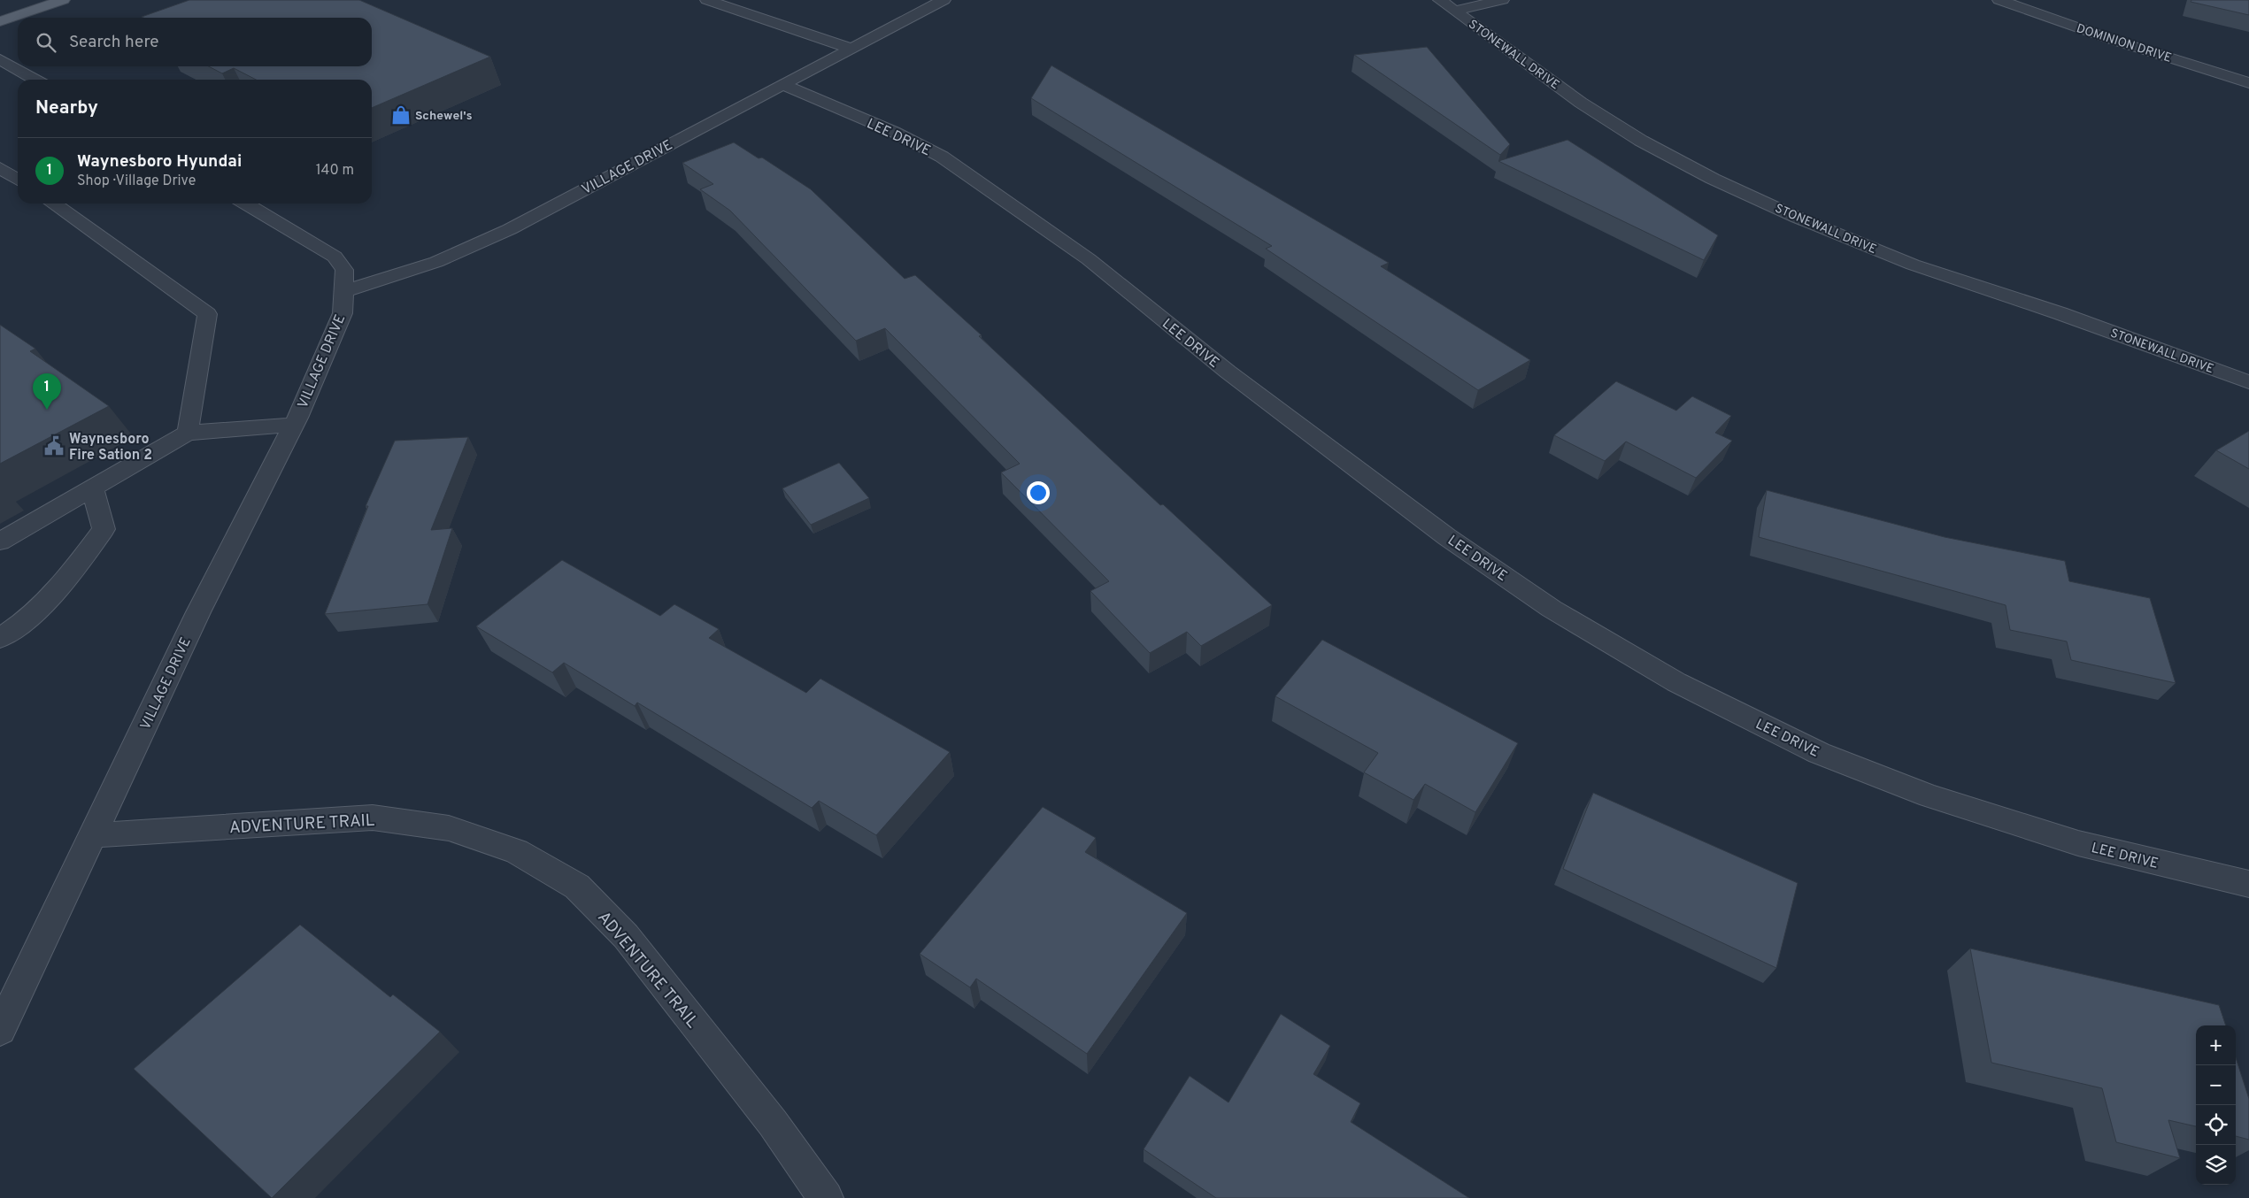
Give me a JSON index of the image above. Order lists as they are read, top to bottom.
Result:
{
  "streets": {
    "street": [
      "DOMINION DRIVE",
      "STONEWALL DRIVE",
      "LEE DRIVE",
      "VILLAGE DRIVE",
      "ADVENTURE TRAIL"
    ]
  },
  "crossings": [
    ["LEE DRIVE", "VILLAGE DRIVE"],
    ["VILLAGE DRIVE", "ADVENTURE TRAIL"]
  ],
  "places": {
    "shop": ["Schewel's"],
    "public building": ["Waynesboro Fire Sation 2"]
  },
  "page": {
    "search": "Search here",
    "heading": "Nearby",
    "list": [
      {
        "mark": "1",
        "name": "Waynesboro Hyundai",
        "note": "Shop · Village Drive",
        "value": "140 m"
      }
    ],
    "pins": "1",
    "map_buttons": ["+", "−"]
  }
}
